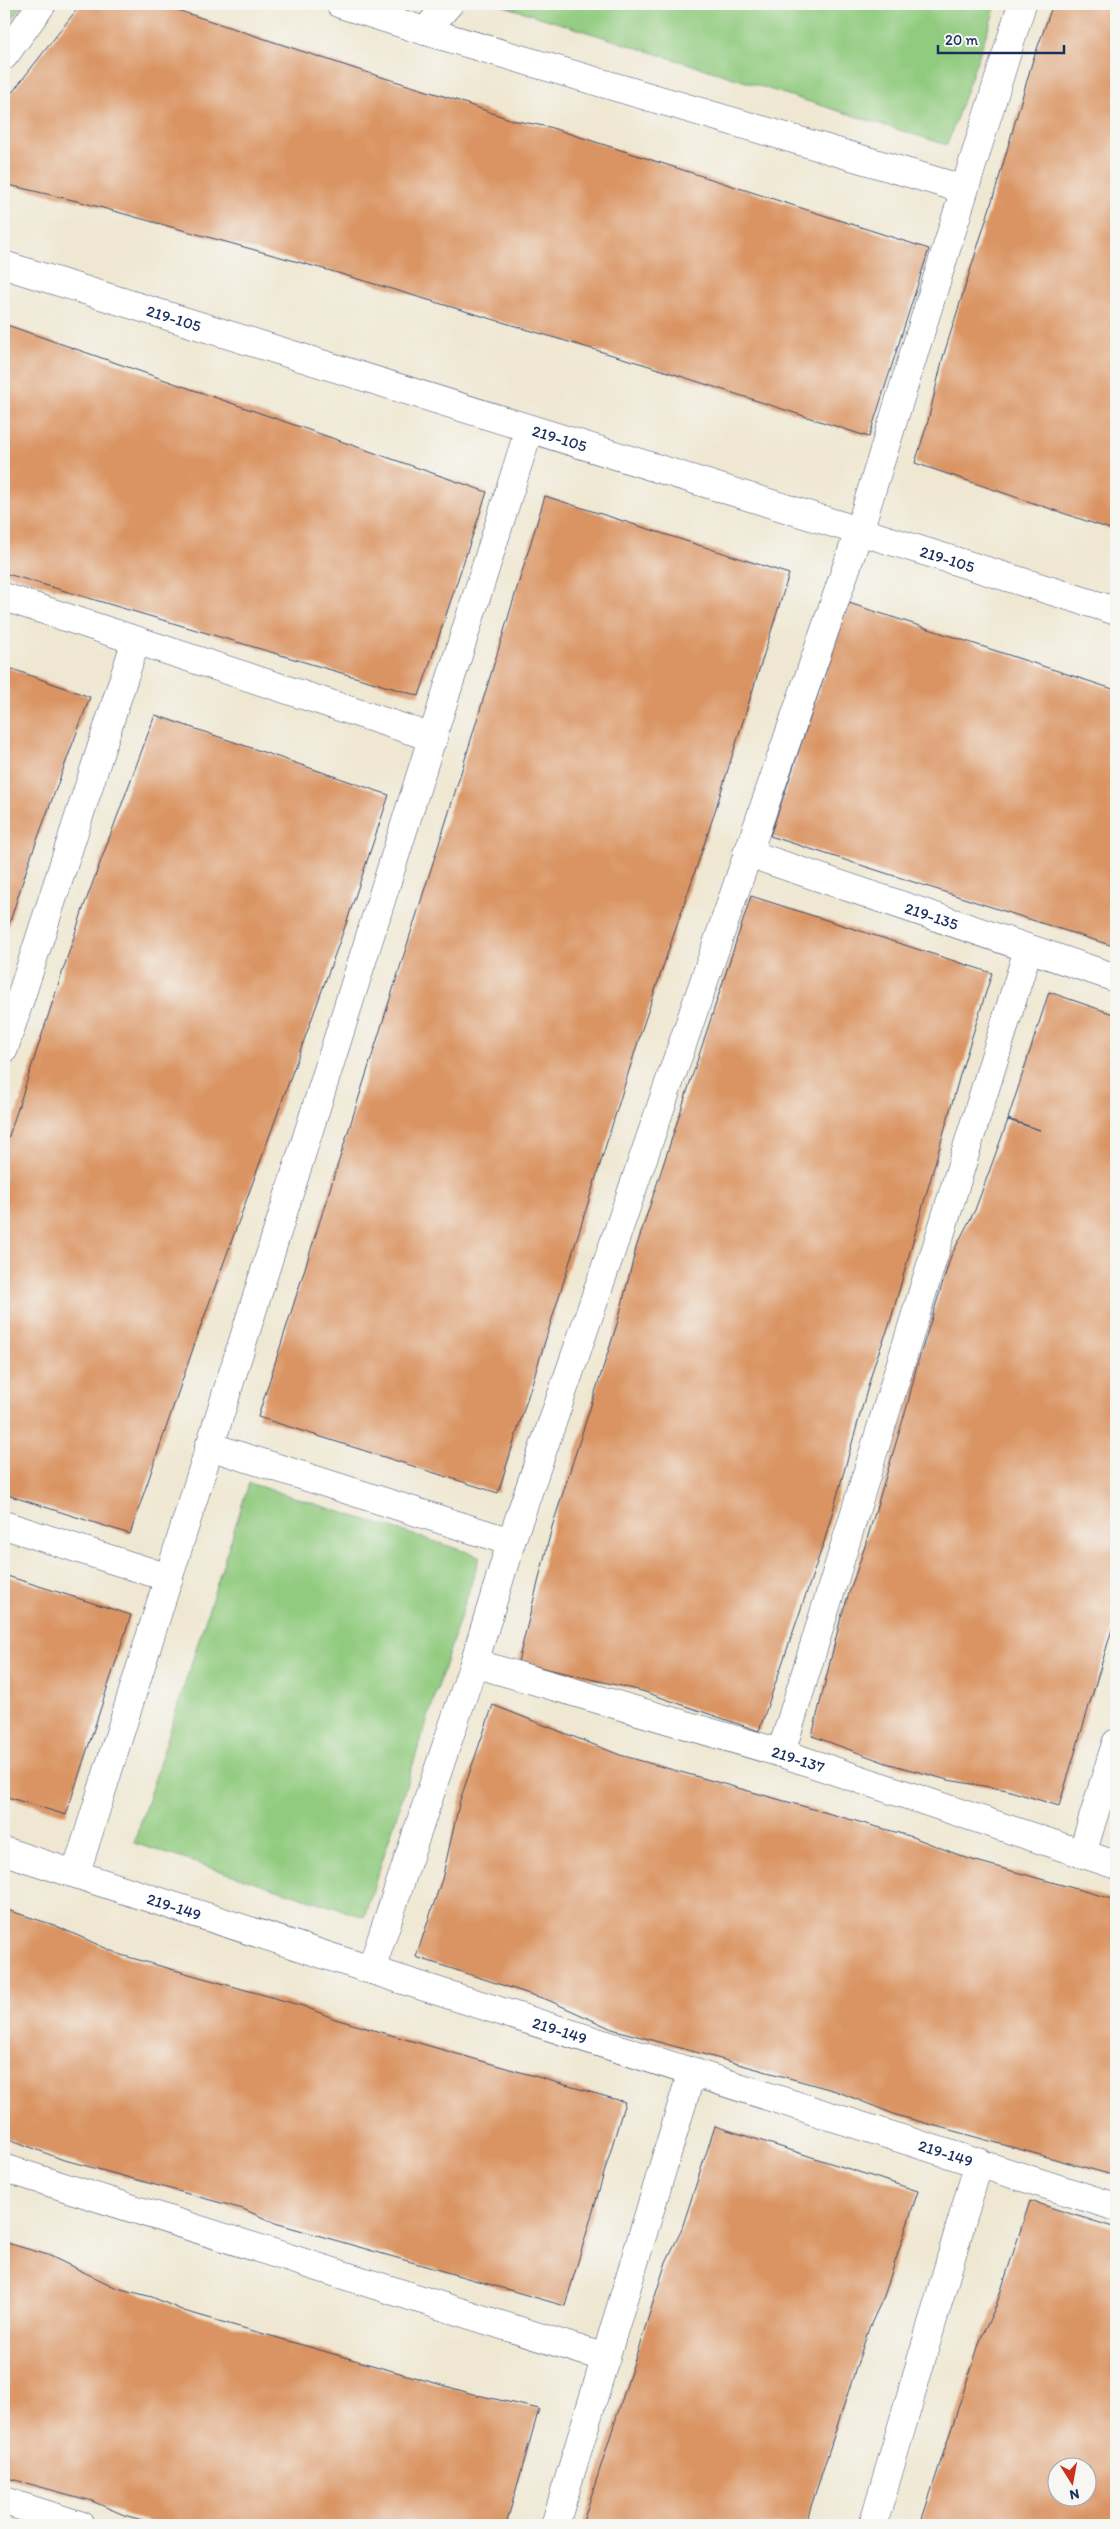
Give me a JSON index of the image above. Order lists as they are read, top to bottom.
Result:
{
  "streets": {
    "street": [
      "219-105",
      "219-135",
      "219-137",
      "219-149"
    ]
  },
  "scale_bar": "20 m",
  "north": "bottom"
}
